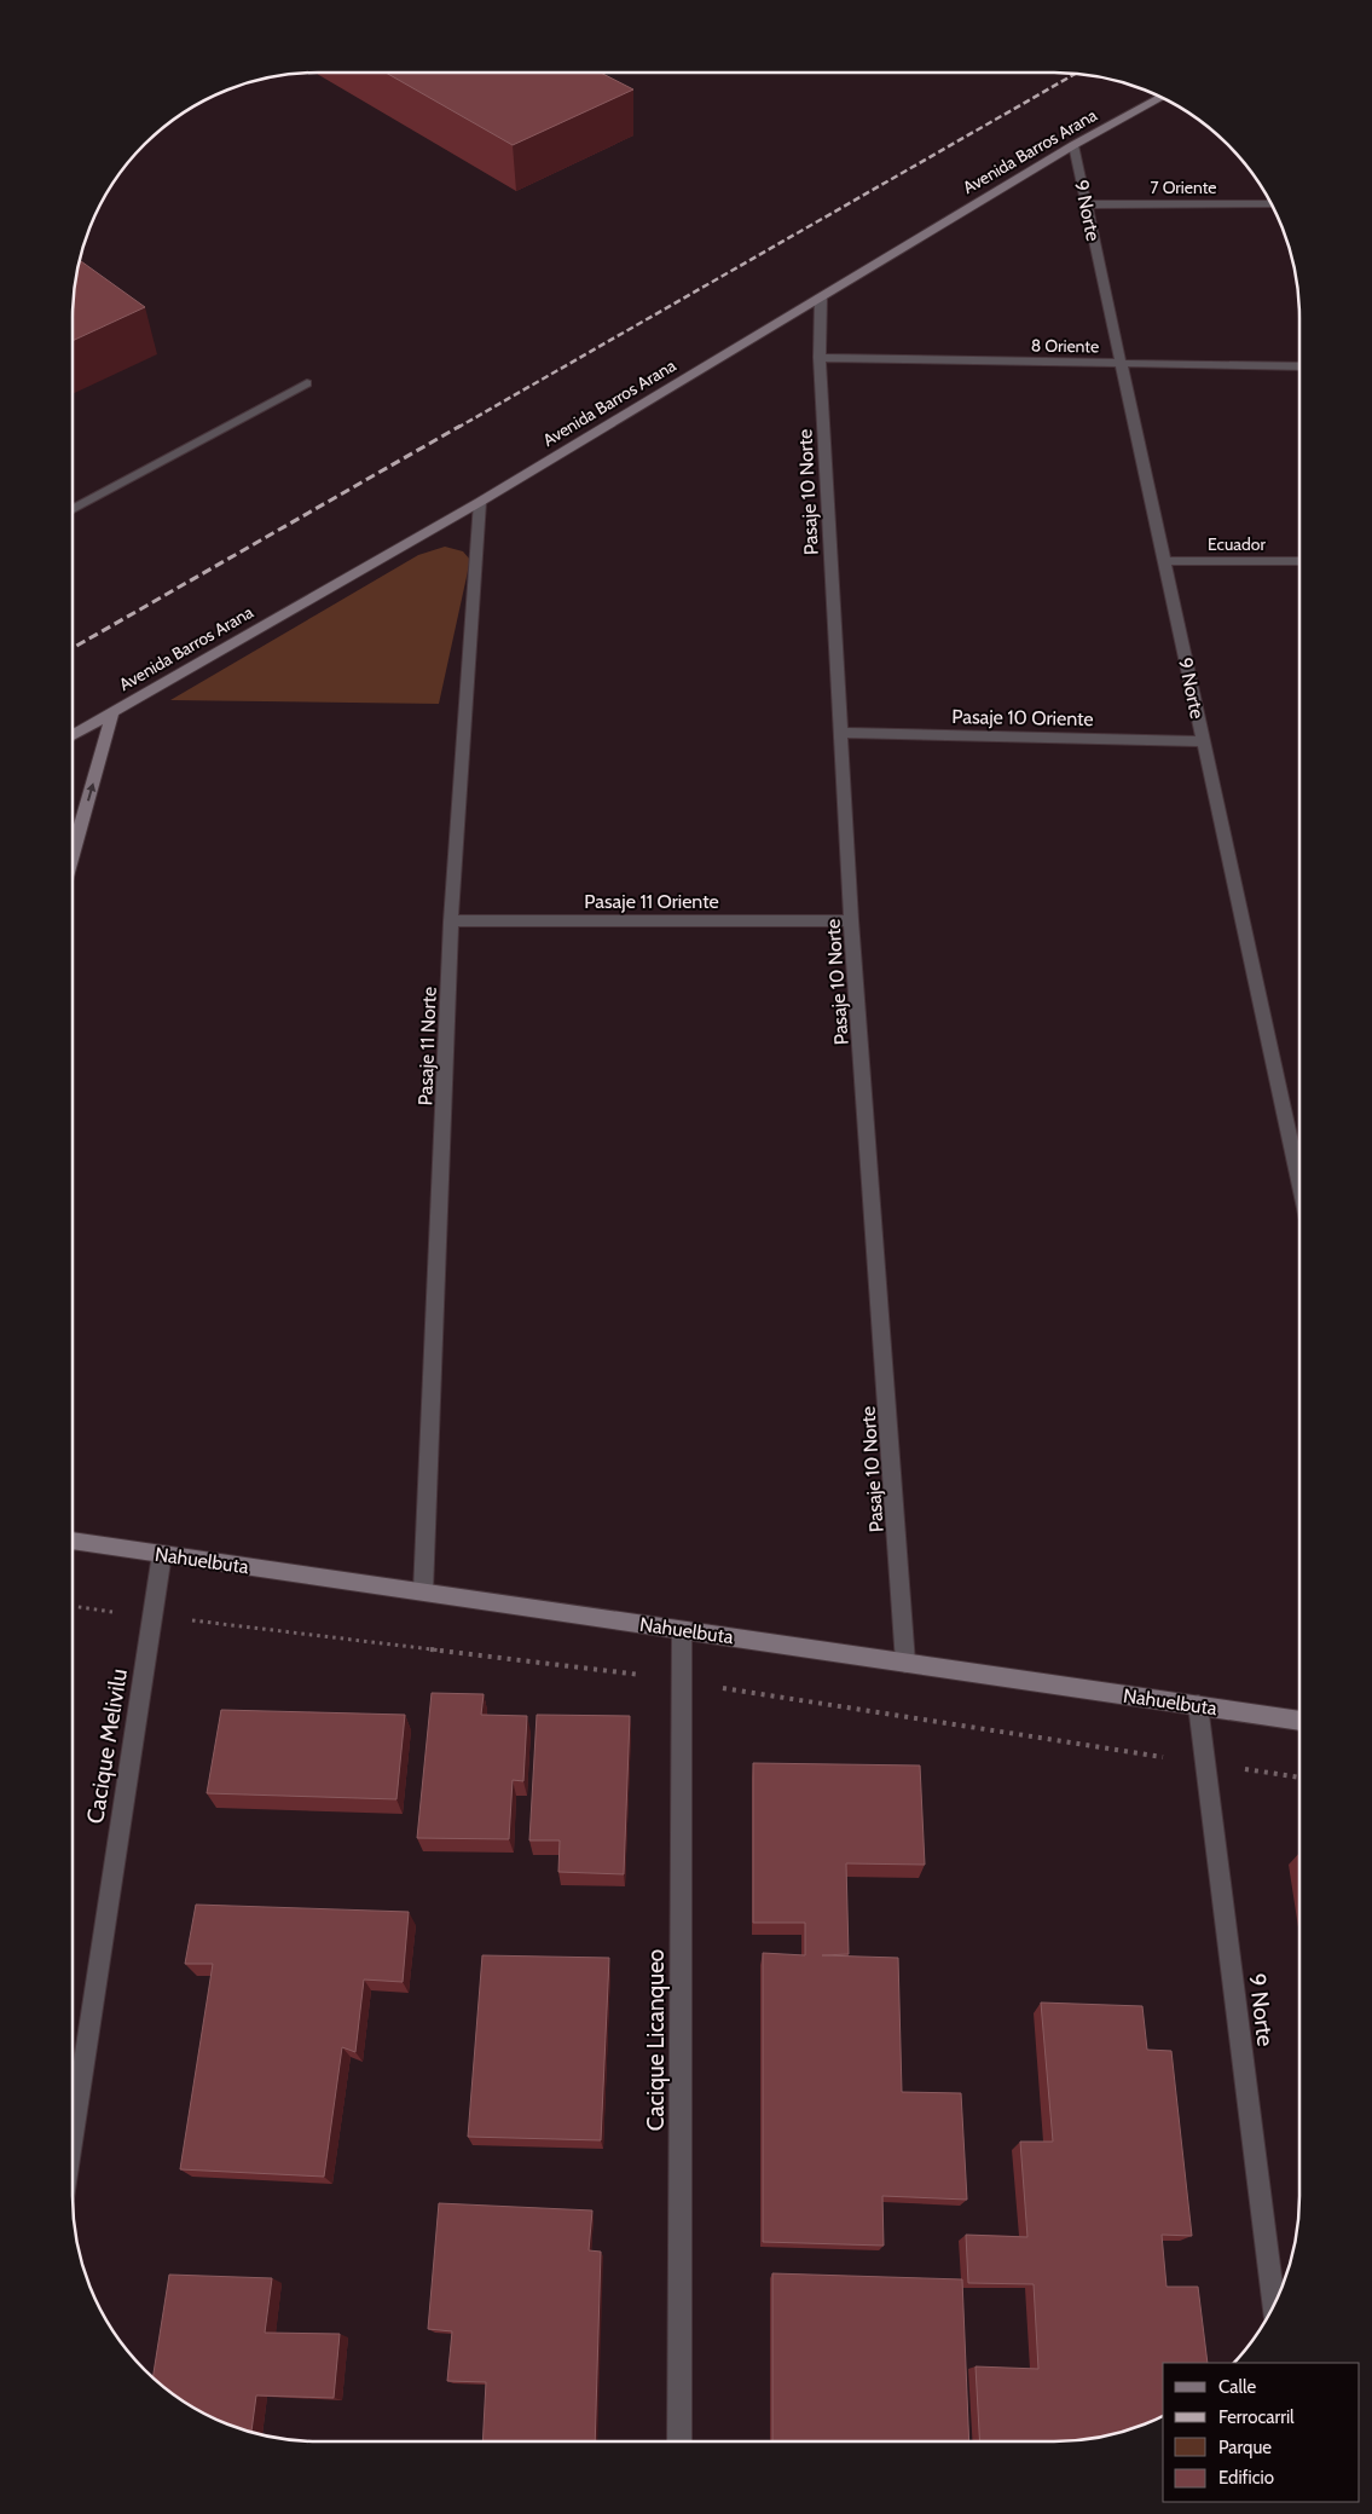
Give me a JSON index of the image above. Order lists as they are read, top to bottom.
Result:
{
  "streets": {
    "main road": ["Avenida Barros Arana", "Nahuelbuta"],
    "street": [
      "7 Oriente",
      "9 Norte",
      "8 Oriente",
      "Pasaje 10 Norte",
      "Ecuador",
      "Pasaje 10 Oriente",
      "Pasaje 11 Oriente",
      "Pasaje 11 Norte",
      "Cacique Melivilu",
      "Cacique Licanqueo"
    ]
  },
  "crossings": [
    ["Avenida Barros Arana", "9 Norte"],
    ["Avenida Barros Arana", "Pasaje 10 Norte"],
    ["Avenida Barros Arana", "Pasaje 11 Norte"],
    ["7 Oriente", "9 Norte"],
    ["9 Norte", "8 Oriente"],
    ["9 Norte", "Ecuador"],
    ["9 Norte", "Pasaje 10 Oriente"],
    ["9 Norte", "Nahuelbuta"],
    ["8 Oriente", "Pasaje 10 Norte"],
    ["Pasaje 10 Norte", "Pasaje 10 Oriente"],
    ["Pasaje 10 Norte", "Pasaje 11 Oriente"],
    ["Pasaje 10 Norte", "Nahuelbuta"],
    ["Pasaje 11 Oriente", "Pasaje 11 Norte"],
    ["Pasaje 11 Norte", "Nahuelbuta"],
    ["Nahuelbuta", "Cacique Melivilu"],
    ["Nahuelbuta", "Cacique Licanqueo"]
  ],
  "legend": [
    "Calle",
    "Ferrocarril",
    "Parque",
    "Edificio"
  ]
}
